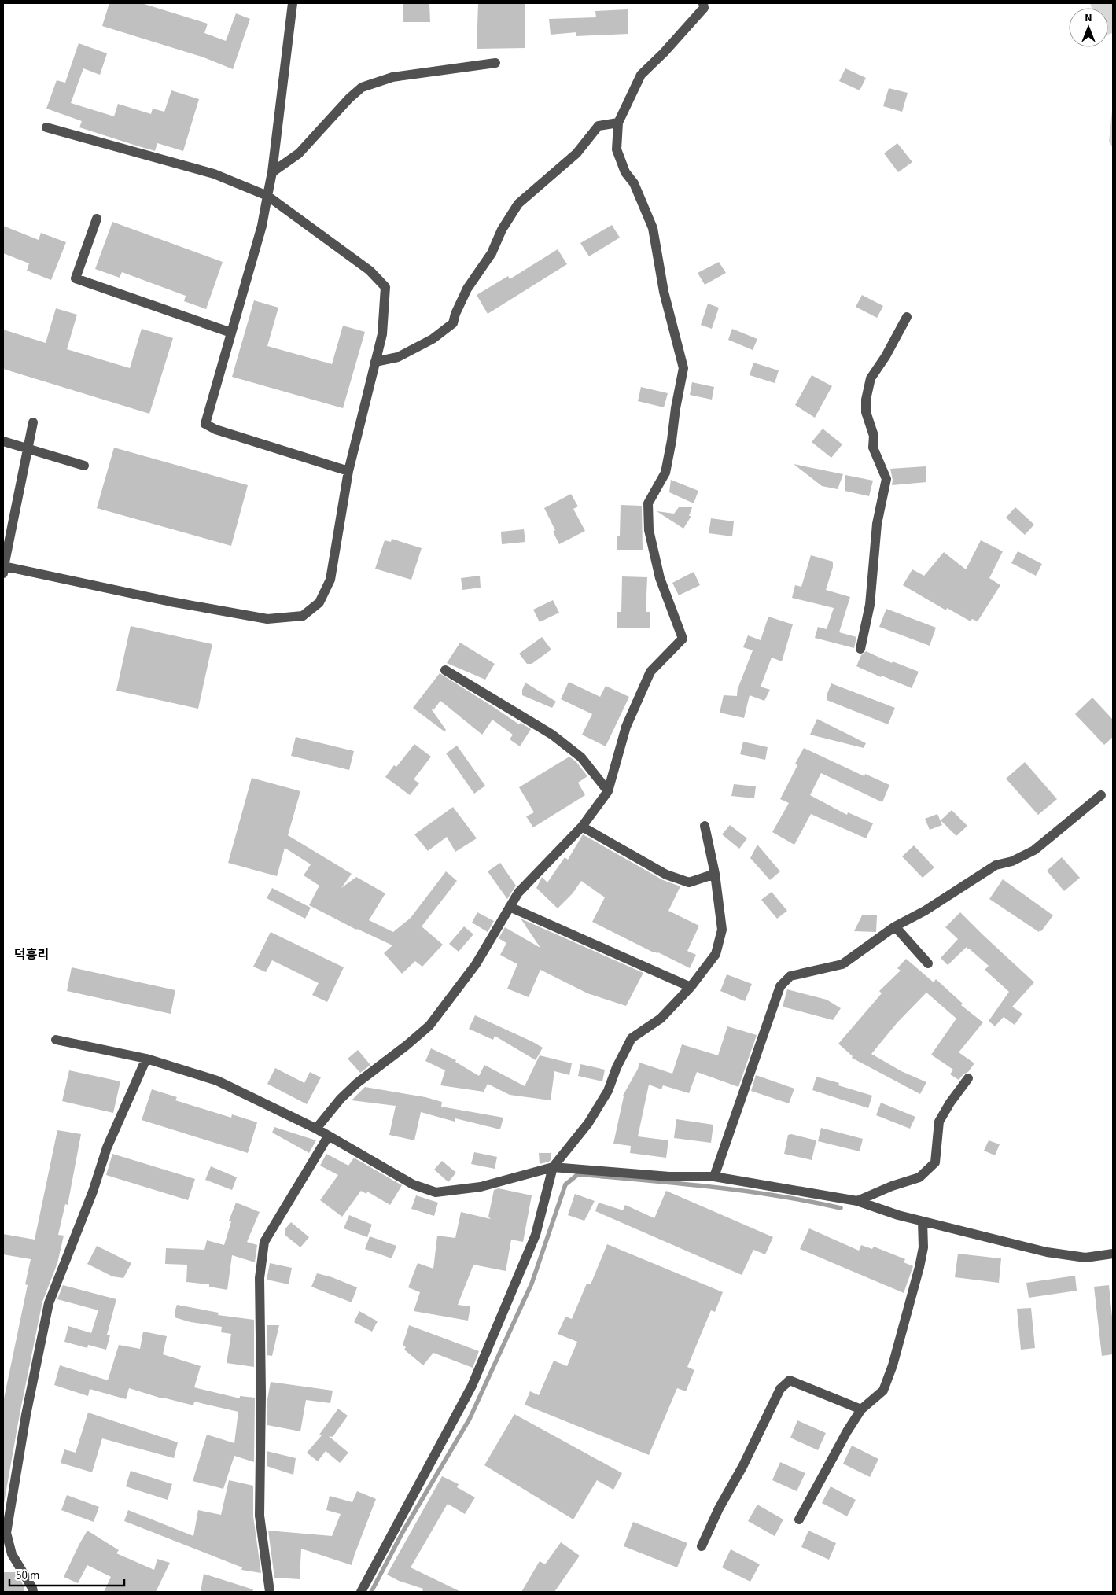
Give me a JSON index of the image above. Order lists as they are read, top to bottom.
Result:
{
  "districts": ["덕흥리"],
  "scale_bar": "50 m",
  "north": "top"
}
